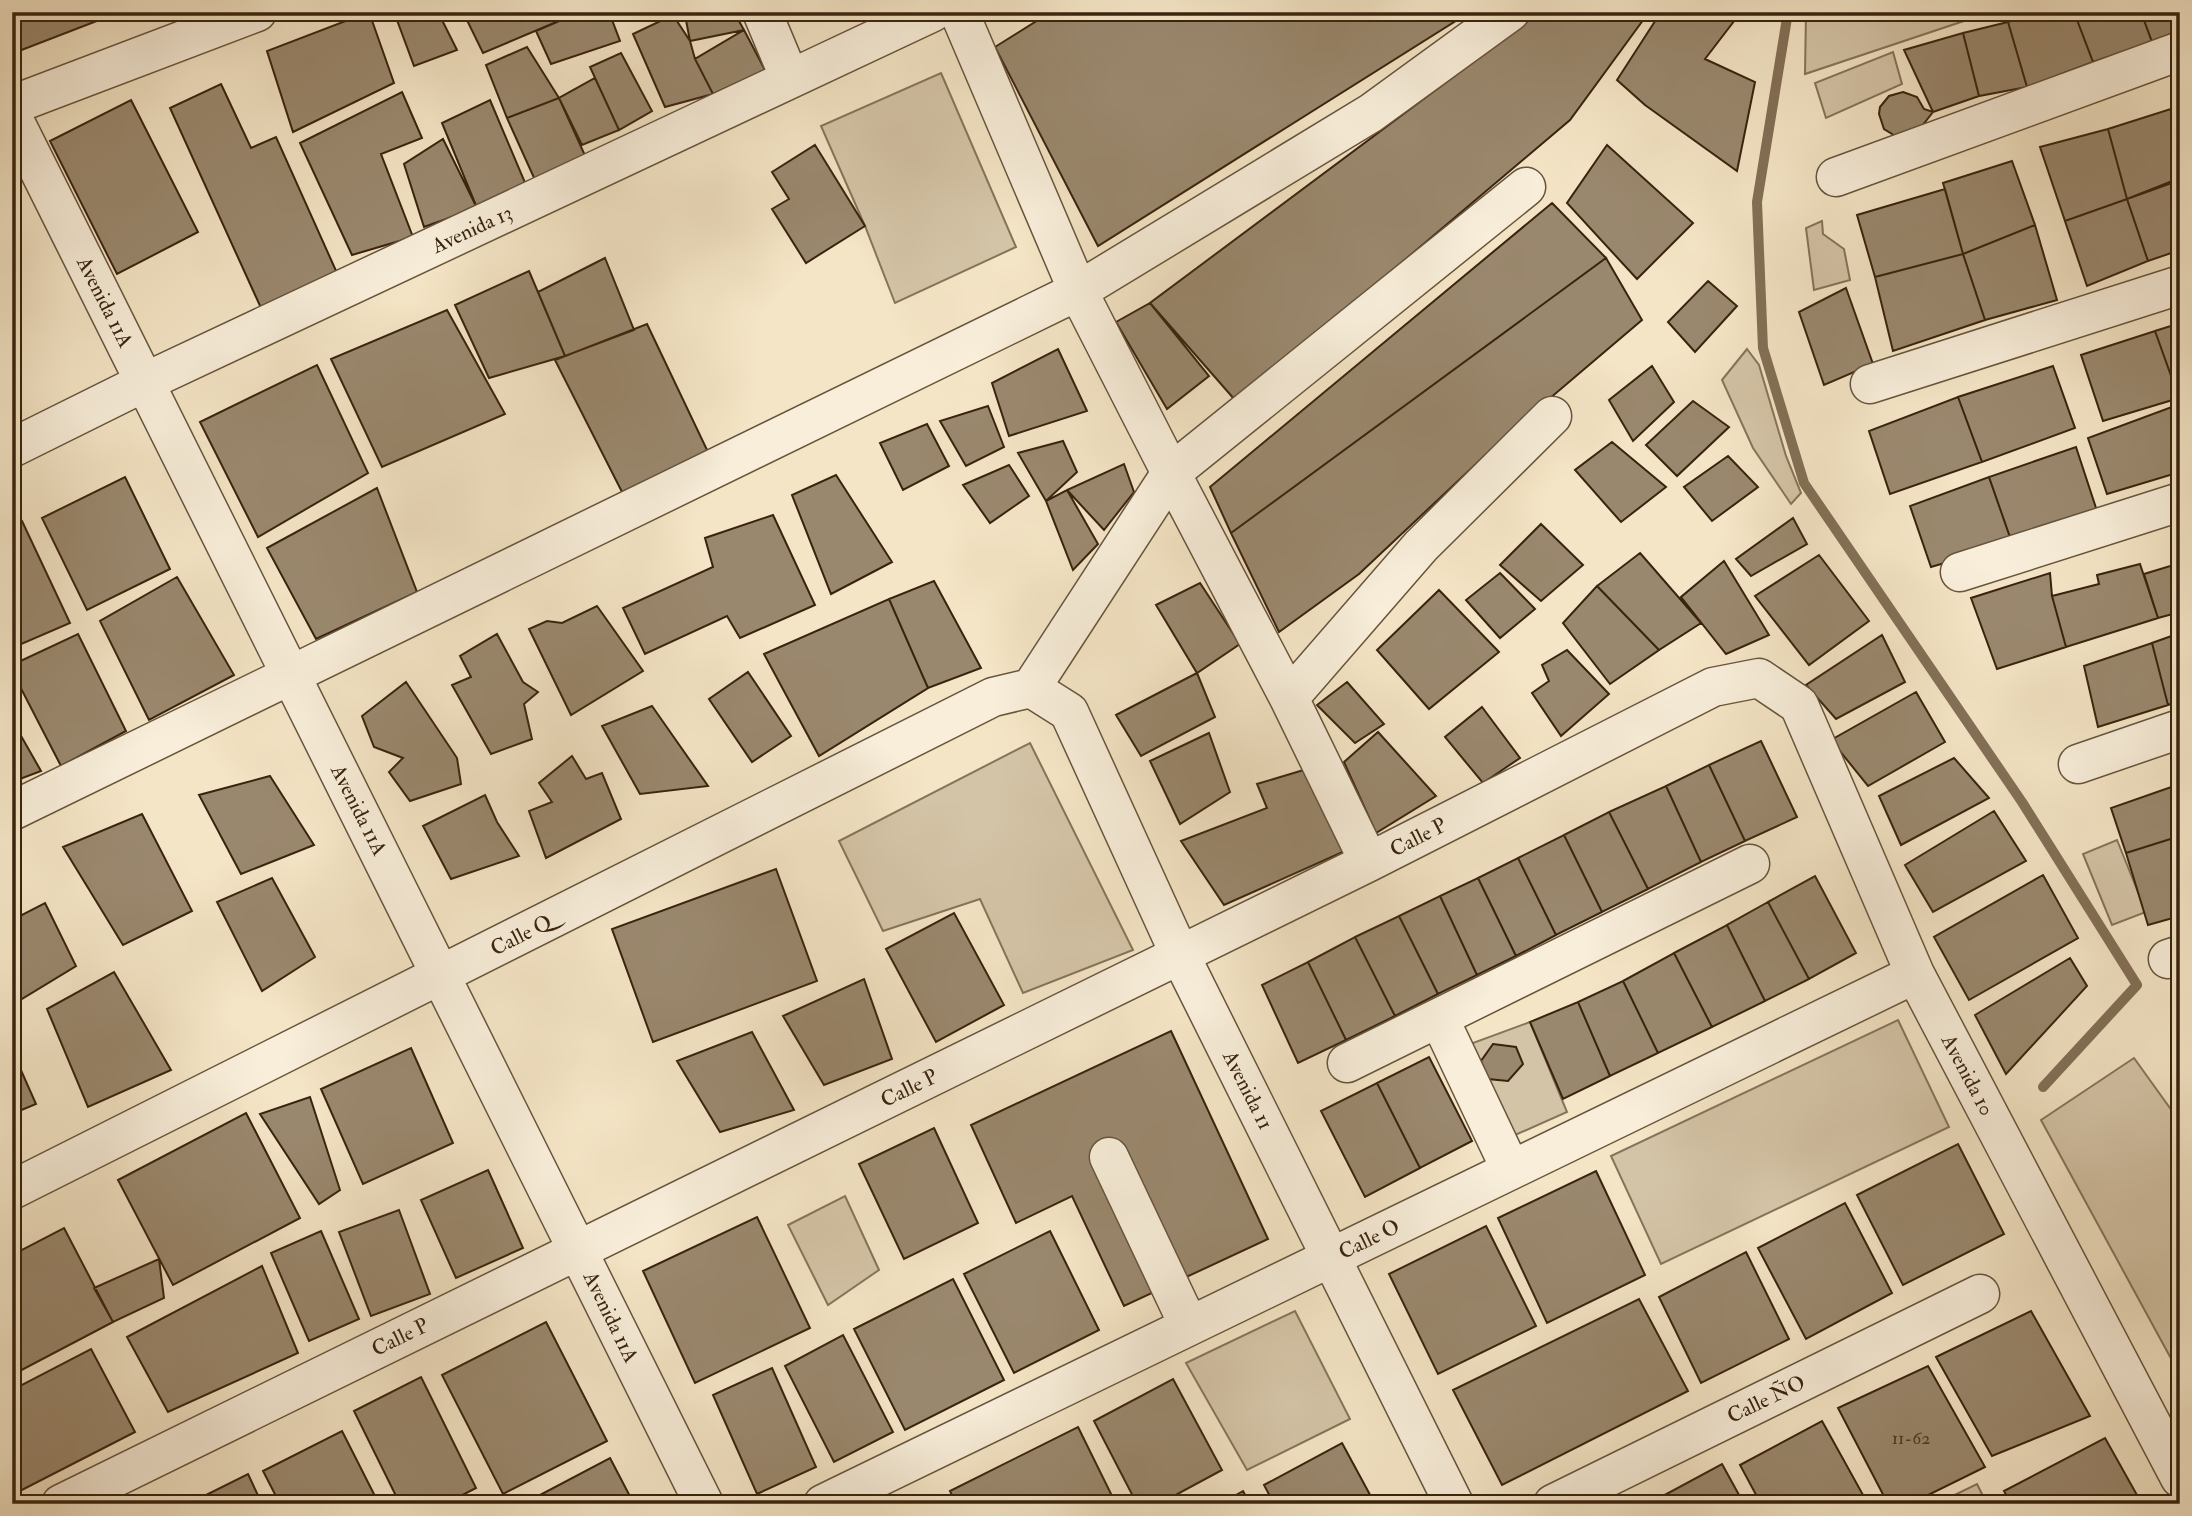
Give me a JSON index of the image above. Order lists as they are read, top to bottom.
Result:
{
  "streets": {
    "street": [
      "Avenida 13",
      "Avenida 11A",
      "Calle P",
      "Calle Q",
      "Avenida 10",
      "Avenida 11",
      "Calle O",
      "Calle ÑO"
    ]
  },
  "crossings": [
    ["Avenida 13", "Avenida 11A"],
    ["Avenida 11A", "Calle P"],
    ["Avenida 11A", "Calle Q"],
    ["Calle P", "Avenida 10"],
    ["Calle P", "Avenida 11"],
    ["Calle Q", "Avenida 11"],
    ["Avenida 10", "Calle O"],
    ["Avenida 11", "Calle O"]
  ],
  "house_numbers": ["11-62"]
}
